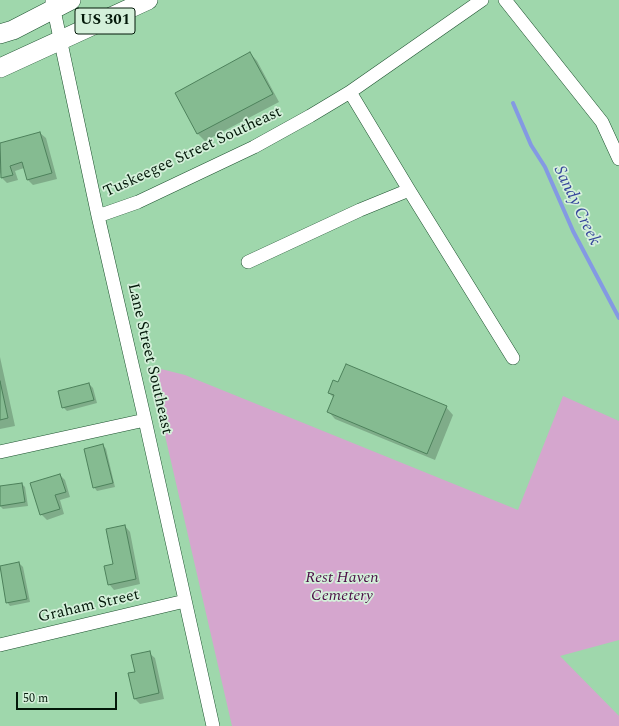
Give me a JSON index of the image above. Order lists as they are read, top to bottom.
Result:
{
  "streets": {
    "highway": ["US 301"],
    "street": ["Tuskeegee Street Southeast", "Lane Street Southeast", "Graham Street"]
  },
  "crossings": [
    ["US 301", "Lane Street Southeast"],
    ["Tuskeegee Street Southeast", "Lane Street Southeast"],
    ["Lane Street Southeast", "Graham Street"]
  ],
  "water": ["Sandy Creek"],
  "parks": ["Rest Haven Cemetery"],
  "scale_bar": "50 m"
}
